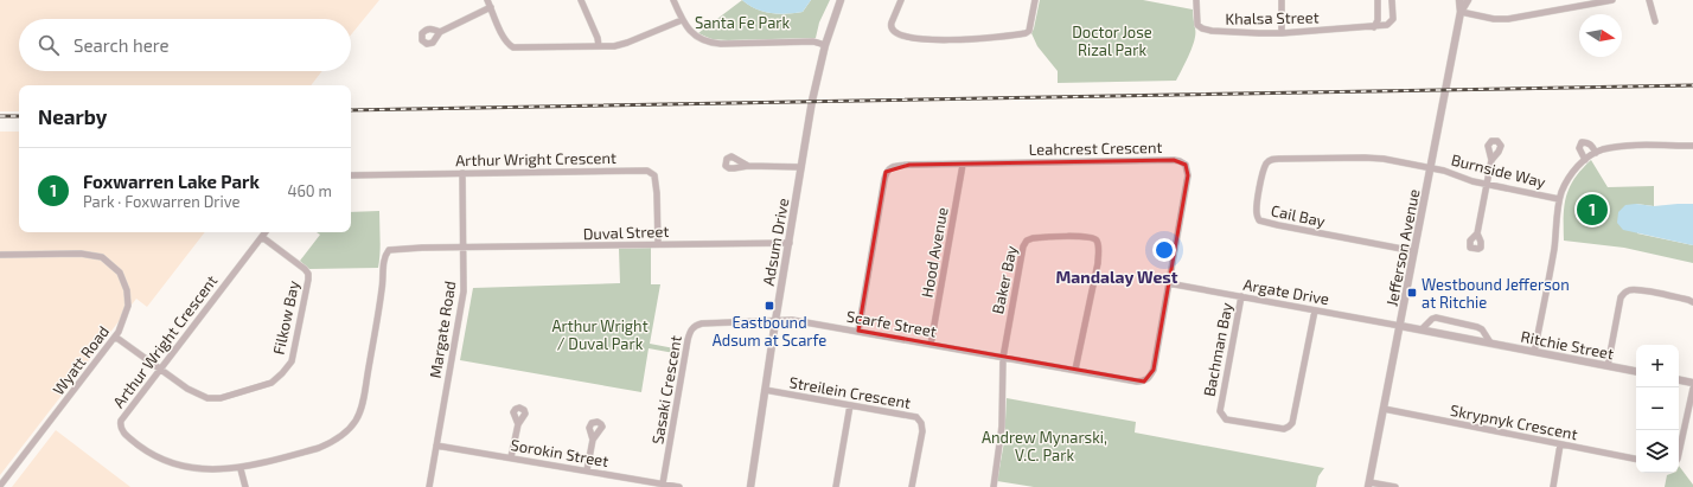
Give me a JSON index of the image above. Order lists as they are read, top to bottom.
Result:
{
  "streets": {
    "street": [
      "Khalsa Street",
      "Leahcrest Crescent",
      "Arthur Wright Crescent",
      "Burnside Way",
      "Cail Bay",
      "Duval Street",
      "Adsum Drive",
      "Jefferson Avenue",
      "Hood Avenue",
      "Baker Bay",
      "Argate Drive",
      "Filkow Bay",
      "Scarfe Street",
      "Margate Road",
      "Ritchie Street",
      "Bachman Bay",
      "Wyatt Road",
      "Sasaki Crescent",
      "Streilein Crescent",
      "Skrypnyk Crescent",
      "Sorokin Street"
    ]
  },
  "crossings": [
    ["Leahcrest Crescent", "Hood Avenue"],
    ["Leahcrest Crescent", "Baker Bay"],
    ["Leahcrest Crescent", "Argate Drive"],
    ["Leahcrest Crescent", "Scarfe Street"],
    ["Arthur Wright Crescent", "Duval Street"],
    ["Arthur Wright Crescent", "Filkow Bay"],
    ["Arthur Wright Crescent", "Margate Road"],
    ["Burnside Way", "Cail Bay"],
    ["Burnside Way", "Jefferson Avenue"],
    ["Cail Bay", "Jefferson Avenue"],
    ["Duval Street", "Adsum Drive"],
    ["Duval Street", "Margate Road"],
    ["Adsum Drive", "Scarfe Street"],
    ["Adsum Drive", "Sasaki Crescent"],
    ["Adsum Drive", "Streilein Crescent"],
    ["Jefferson Avenue", "Argate Drive"],
    ["Jefferson Avenue", "Ritchie Street"],
    ["Jefferson Avenue", "Skrypnyk Crescent"],
    ["Hood Avenue", "Scarfe Street"],
    ["Baker Bay", "Scarfe Street"],
    ["Argate Drive", "Ritchie Street"],
    ["Argate Drive", "Bachman Bay"],
    ["Filkow Bay", "Wyatt Road"],
    ["Scarfe Street", "Sasaki Crescent"],
    ["Margate Road", "Sorokin Street"],
    ["Sasaki Crescent", "Sorokin Street"]
  ],
  "districts": ["Mandalay West"],
  "parks": [
    "Santa Fe Park",
    "Doctor Jose Rizal Park",
    "Arthur Wright / Duval Park",
    "Andrew Mynarski, V.C. Park"
  ],
  "places": {
    "transit": ["Westbound Jefferson at Ritchie", "Eastbound Adsum at Scarfe"]
  },
  "north": "right",
  "page": {
    "search": "Search here",
    "heading": "Nearby",
    "list": [
      {
        "mark": "1",
        "name": "Foxwarren Lake Park",
        "note": "Park · Foxwarren Drive",
        "value": "460 m"
      }
    ],
    "pins": "1",
    "map_buttons": ["+", "−"]
  }
}
